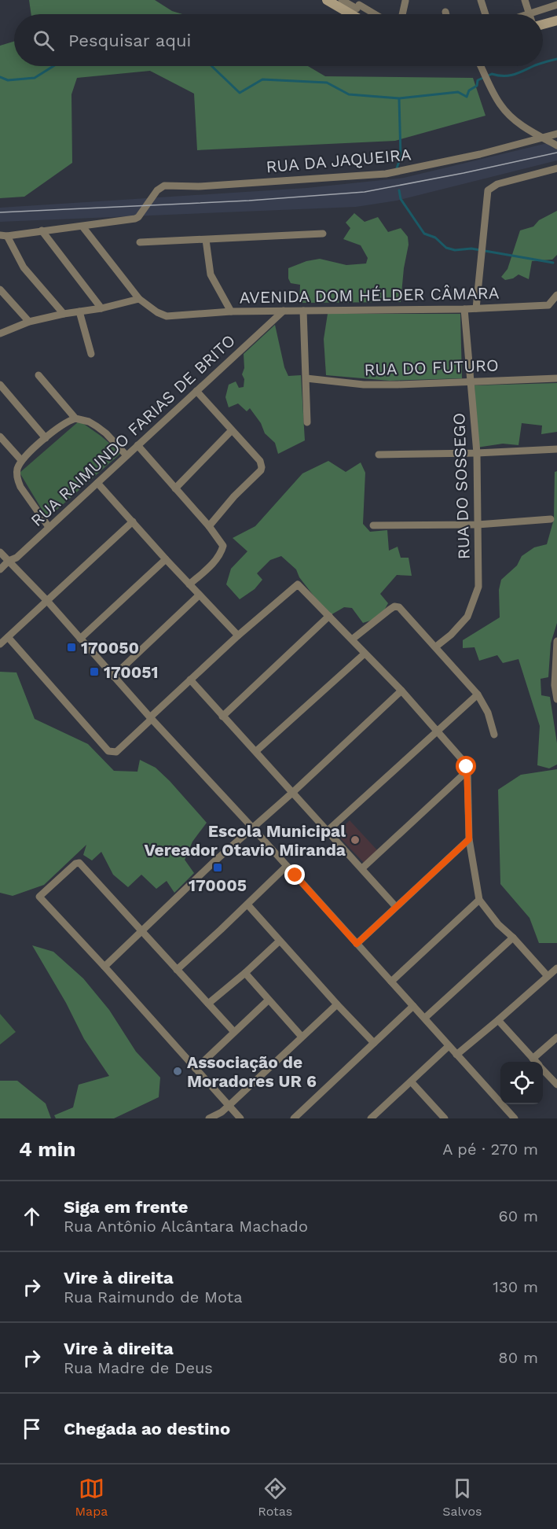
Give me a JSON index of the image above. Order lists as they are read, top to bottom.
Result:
{
  "streets": {
    "street": [
      "RUA DA JAQUEIRA",
      "AVENIDA DOM HÉLDER CÂMARA",
      "RUA DO FUTURO",
      "RUA RAIMUNDO FARIAS DE BRITO",
      "RUA DO SOSSEGO"
    ]
  },
  "crossings": [
    ["RUA DA JAQUEIRA", "AVENIDA DOM HÉLDER CÂMARA"],
    ["AVENIDA DOM HÉLDER CÂMARA", "RUA RAIMUNDO FARIAS DE BRITO"],
    ["AVENIDA DOM HÉLDER CÂMARA", "RUA DO SOSSEGO"],
    ["RUA DO FUTURO", "RUA DO SOSSEGO"]
  ],
  "places": {
    "transit": ["170050", "170051", "170005"],
    "other": ["Escola Municipal Vereador Otavio Miranda", "Associação de Moradores UR 6"]
  },
  "page": {
    "search": "Pesquisar aqui",
    "heading": ["4 min", "A pé · 270 m"],
    "list": [
      ["Siga em frente", "Rua Antônio Alcântara Machado", "60 m"],
      ["Vire à direita", "Rua Raimundo de Mota", "130 m"],
      ["Vire à direita", "Rua Madre de Deus", "80 m"],
      "Chegada ao destino"
    ],
    "nav": ["Mapa", "Rotas", "Salvos"]
  }
}
